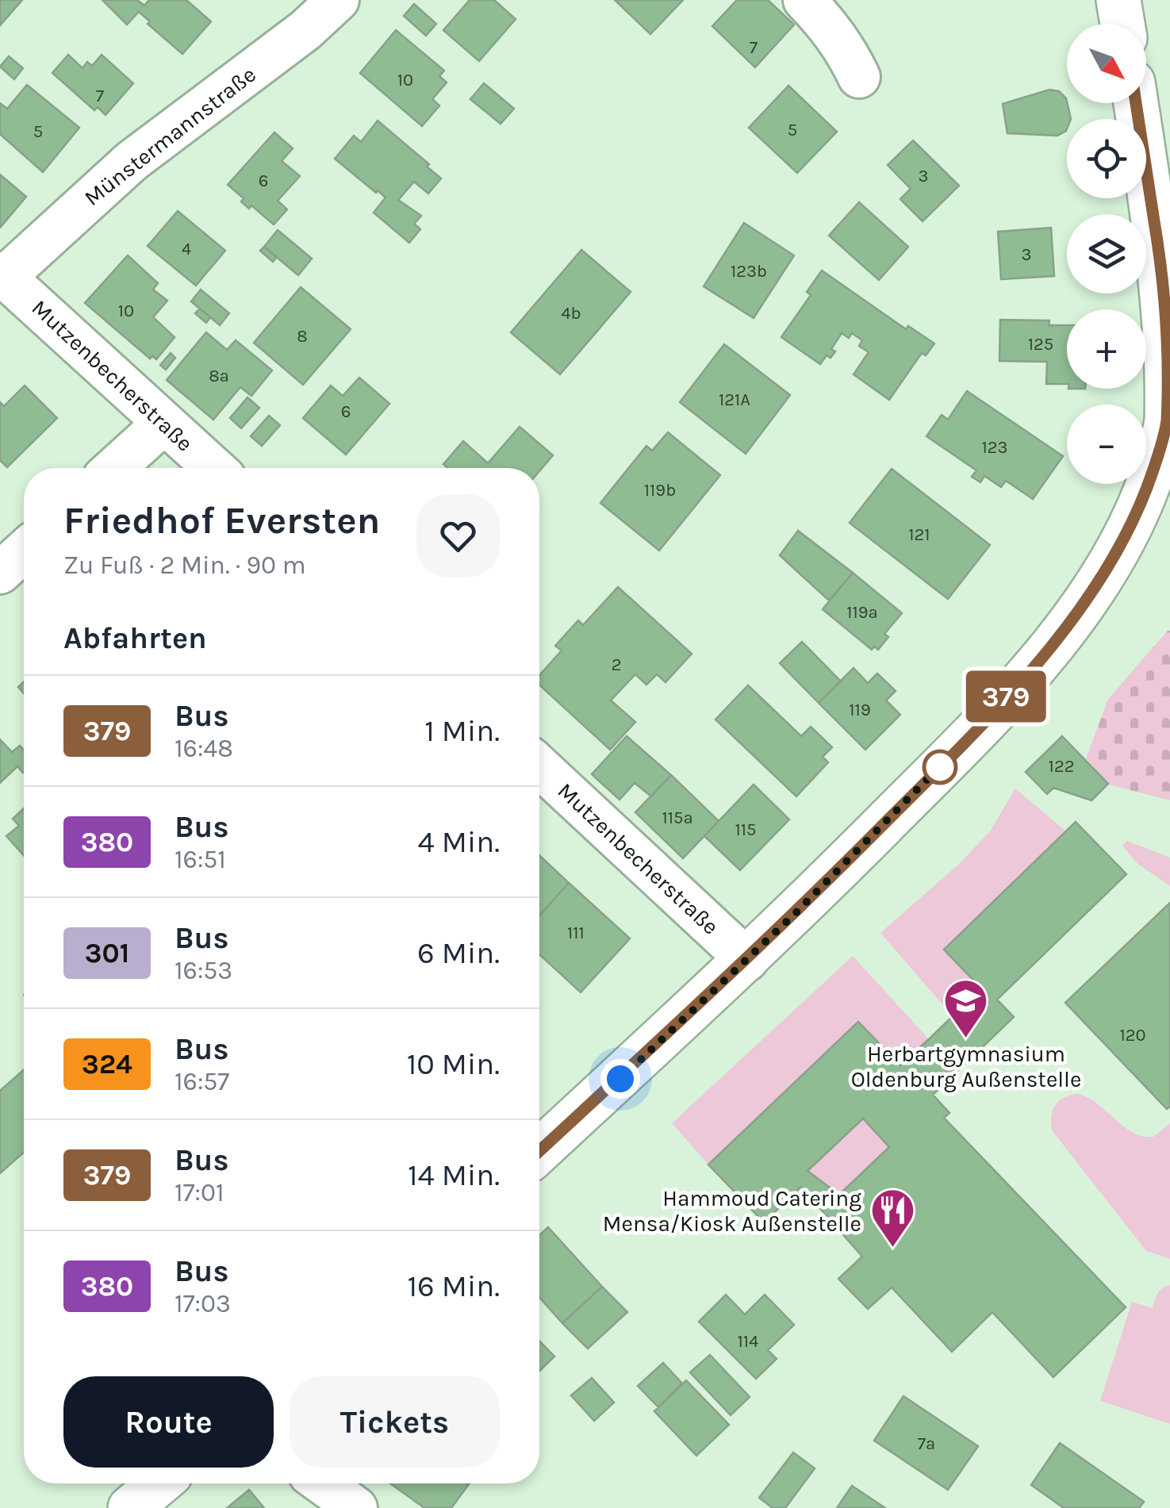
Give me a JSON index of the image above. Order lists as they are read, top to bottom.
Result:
{
  "streets": {
    "street": ["Münstermannstraße", "Mutzenbecherstraße"]
  },
  "crossings": [
    ["Münstermannstraße", "Mutzenbecherstraße"]
  ],
  "places": {
    "school or university": ["Herbartgymnasium Oldenburg Außenstelle"],
    "restaurant": ["Hammoud Catering Mensa/Kiosk Außenstelle"]
  },
  "lines": ["bus line 379"],
  "house_numbers": [
    "7",
    "10",
    "7",
    "5",
    "5",
    "3",
    "6",
    "4",
    "3",
    "123b",
    "10",
    "4b",
    "8",
    "125",
    "8a",
    "121A",
    "6",
    "123",
    "119b",
    "121",
    "119a",
    "2",
    "119",
    "122",
    "115a",
    "115",
    "111",
    "120",
    "114",
    "7a"
  ],
  "north": "bottom right",
  "page": {
    "on_map": "379",
    "map_buttons": ["+", "−"],
    "heading": [
      ["Friedhof Eversten", "Zu Fuß · 2 Min. · 90 m"],
      "Abfahrten"
    ],
    "list": [
      {
        "mark": "379",
        "name": "Bus",
        "note": "16:48",
        "value": "1 Min."
      },
      {
        "mark": "380",
        "name": "Bus",
        "note": "16:51",
        "value": "4 Min."
      },
      {
        "mark": "301",
        "name": "Bus",
        "note": "16:53",
        "value": "6 Min."
      },
      {
        "mark": "324",
        "name": "Bus",
        "note": "16:57",
        "value": "10 Min."
      },
      {
        "mark": "379",
        "name": "Bus",
        "note": "17:01",
        "value": "14 Min."
      },
      {
        "mark": "380",
        "name": "Bus",
        "note": "17:03",
        "value": "16 Min."
      }
    ],
    "buttons": ["Route", "Tickets"]
  }
}
